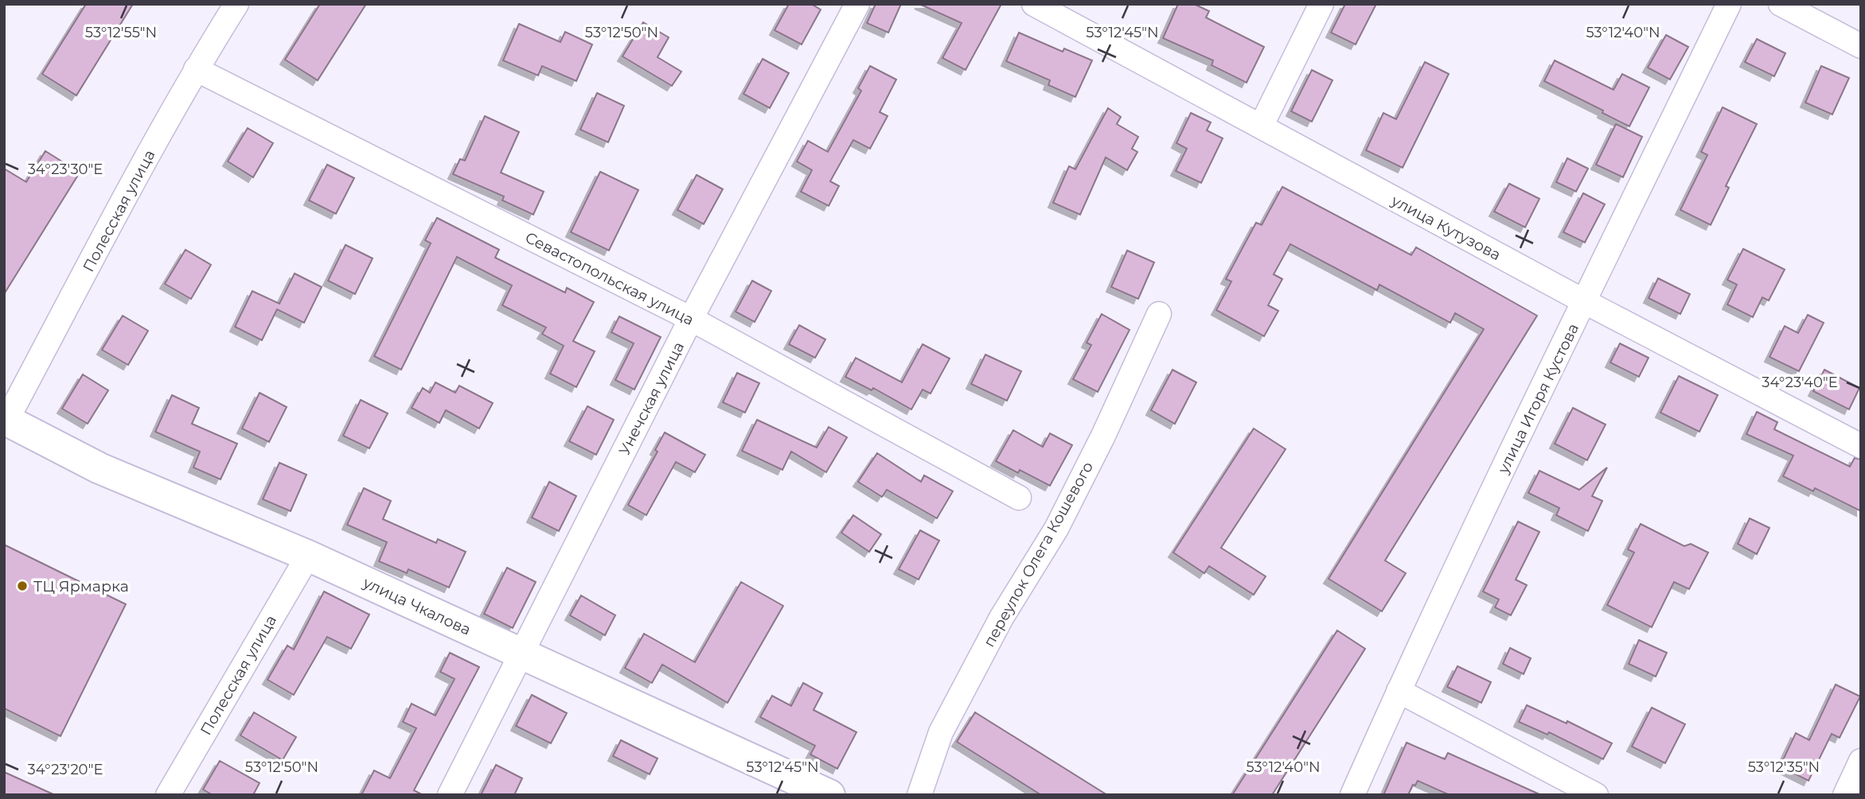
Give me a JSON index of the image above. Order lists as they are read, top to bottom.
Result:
{
  "streets": {
    "street": [
      "Полесская улица",
      "улица Кутузова",
      "Севастопольская улица",
      "Унечская улица",
      "улица Игоря Кустова",
      "переулок Олега Кошевого",
      "улица Чкалова"
    ]
  },
  "crossings": [
    ["Полесская улица", "Севастопольская улица"],
    ["Полесская улица", "улица Чкалова"],
    ["улица Кутузова", "улица Игоря Кустова"],
    ["Севастопольская улица", "Унечская улица"],
    ["Унечская улица", "улица Чкалова"]
  ],
  "places": ["ТЦ Ярмарка"],
  "coordinates": [
    "53°12'50\"N",
    "53°12'45\"N",
    "53°12'40\"N",
    "53°12'55\"N",
    "34°23'30\"E",
    "34°23'40\"E",
    "53°12'35\"N",
    "34°23'20\"E"
  ]
}
